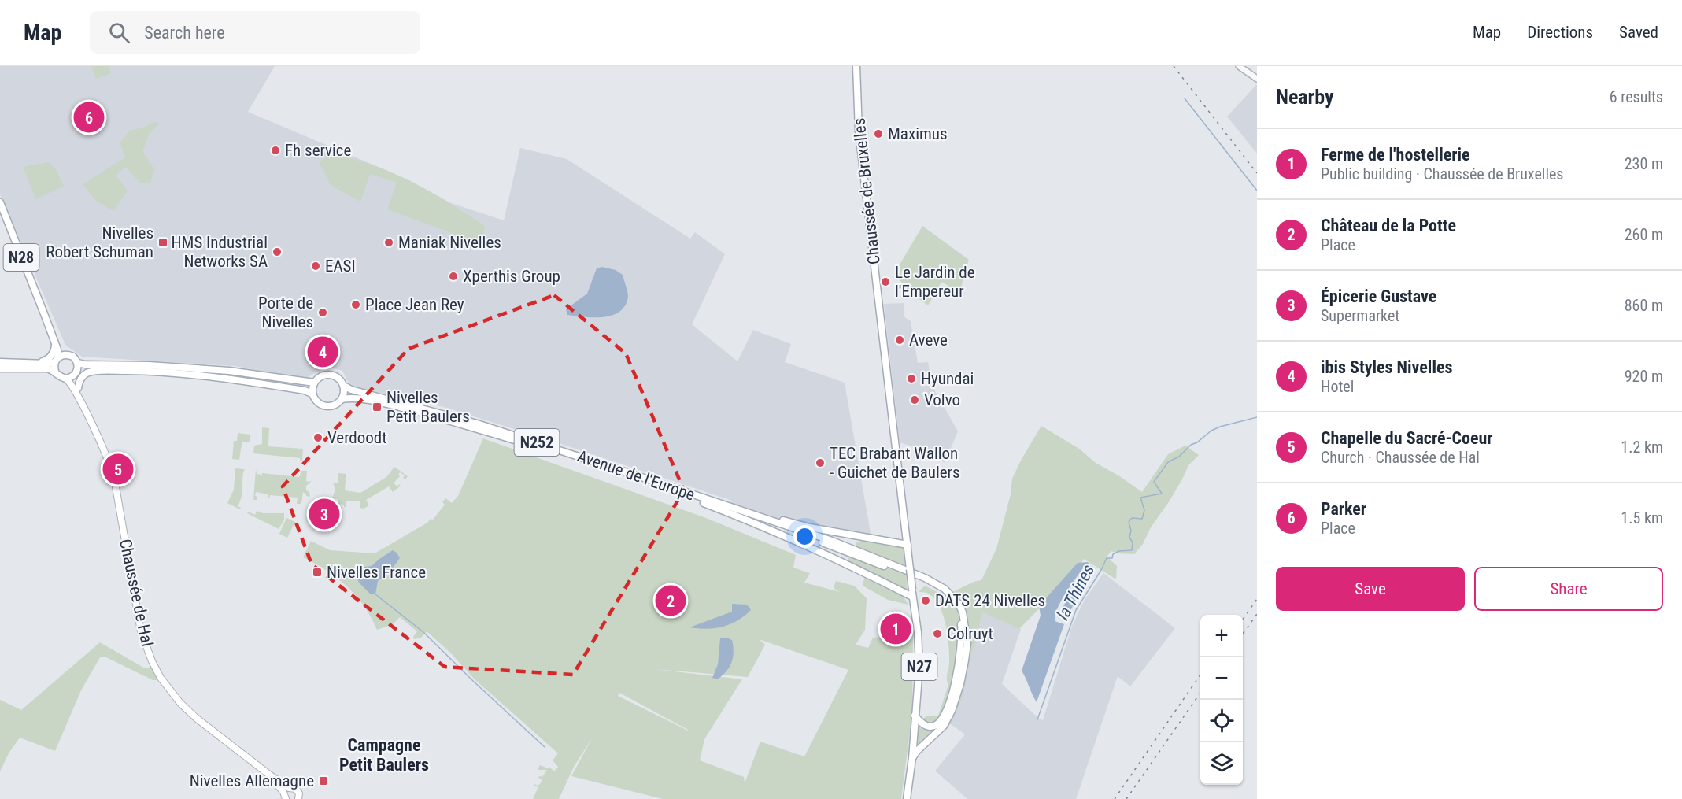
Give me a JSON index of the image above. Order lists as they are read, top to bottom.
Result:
{
  "streets": {
    "main road": [
      "Chaussée de Bruxelles",
      "N28",
      "N252",
      "Avenue de l'Europe",
      "Chaussée de Hal",
      "N27"
    ]
  },
  "crossings": [
    ["Chaussée de Bruxelles", "N27"],
    ["N28", "N252"],
    ["N28", "Chaussée de Hal"],
    ["N252", "Avenue de l'Europe"],
    ["N252", "Chaussée de Hal"]
  ],
  "districts": ["Campagne Petit Baulers"],
  "water": ["la Thines"],
  "places": {
    "other": [
      "Maximus",
      "Fh service",
      "Maniak Nivelles",
      "HMS Industrial Networks SA",
      "EASI",
      "Xperthis Group",
      "Le Jardin de l'Empereur",
      "Place Jean Rey",
      "Porte de Nivelles",
      "Aveve",
      "Hyundai",
      "Volvo",
      "Verdoodt",
      "TEC Brabant Wallon - Guichet de Baulers",
      "DATS 24 Nivelles",
      "Colruyt"
    ],
    "transit": [
      "Nivelles Robert Schuman",
      "Nivelles Petit Baulers",
      "Nivelles France",
      "Nivelles Allemagne"
    ]
  },
  "page": {
    "header": "Map",
    "search": "Search here",
    "nav": ["Map", "Directions", "Saved"],
    "heading": ["Nearby", "6 results"],
    "pins": [
      "6",
      "4",
      "5",
      "3",
      "2",
      "1"
    ],
    "list": [
      {
        "mark": "1",
        "name": "Ferme de l'hostellerie",
        "note": "Public building · Chaussée de Bruxelles",
        "value": "230 m"
      },
      {
        "mark": "2",
        "name": "Château de la Potte",
        "note": "Place",
        "value": "260 m"
      },
      {
        "mark": "3",
        "name": "Épicerie Gustave",
        "note": "Supermarket",
        "value": "860 m"
      },
      {
        "mark": "4",
        "name": "ibis Styles Nivelles",
        "note": "Hotel",
        "value": "920 m"
      },
      {
        "mark": "5",
        "name": "Chapelle du Sacré-Coeur",
        "note": "Church · Chaussée de Hal",
        "value": "1.2 km"
      },
      {
        "mark": "6",
        "name": "Parker",
        "note": "Place",
        "value": "1.5 km"
      }
    ],
    "buttons": ["Save", "Share"],
    "map_buttons": ["+", "−"]
  }
}
